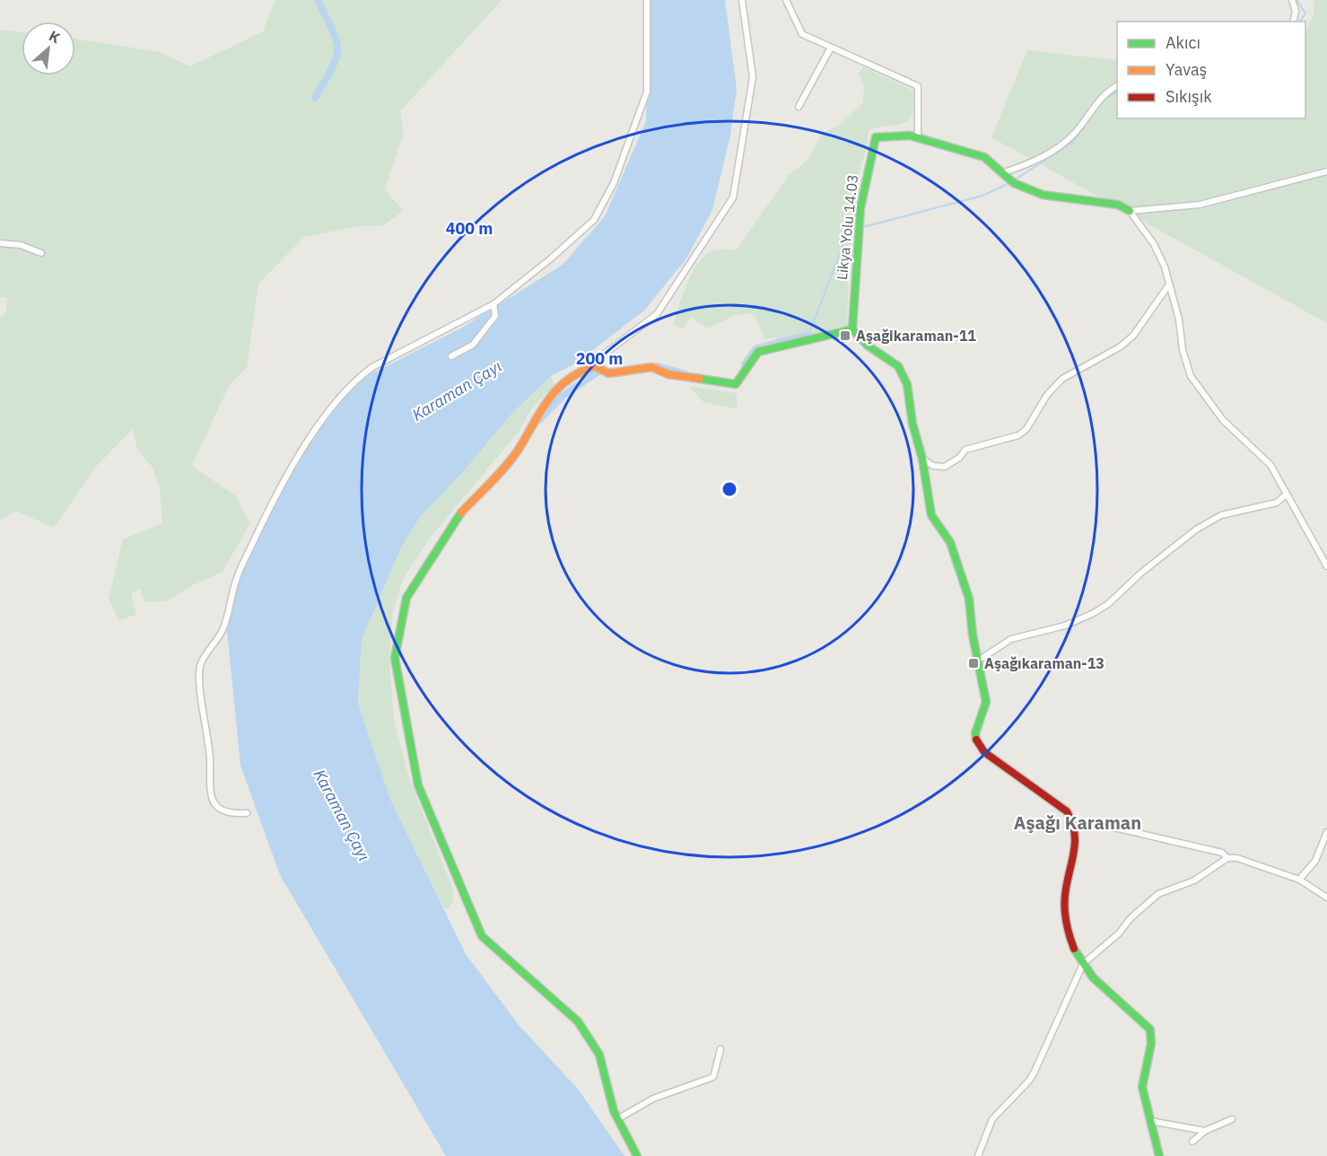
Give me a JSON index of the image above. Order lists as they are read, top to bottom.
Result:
{
  "streets": {
    "street": ["Likya Yolu 14.03"]
  },
  "districts": ["Aşağı Karaman"],
  "water": ["Karaman Çayı"],
  "places": {
    "transit": ["Aşağikaraman-11", "Aşağıkaraman-13"]
  },
  "legend": ["Akıcı", "Yavaş", "Sıkışık"],
  "north": "top right",
  "rings": ["400 m", "200 m"]
}
